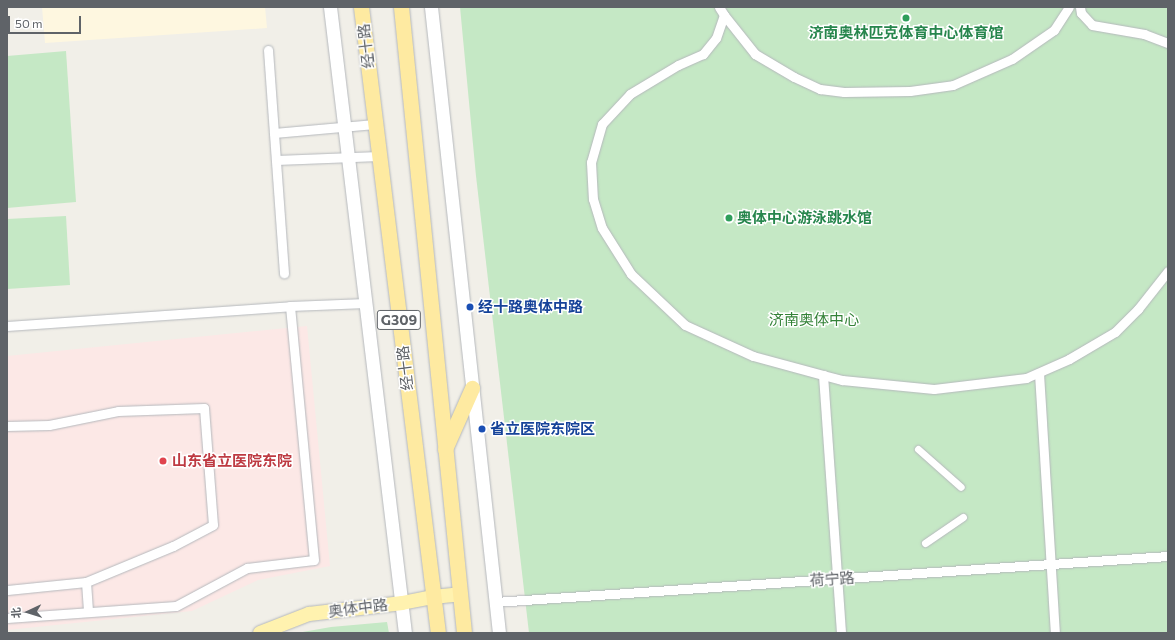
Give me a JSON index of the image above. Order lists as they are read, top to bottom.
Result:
{
  "streets": {
    "highway": ["经十路", "G309"],
    "main road": ["奥体中路"],
    "street": ["荷宁路"]
  },
  "crossings": [
    ["经十路", "奥体中路"]
  ],
  "parks": ["济南奥体中心"],
  "places": [
    "济南奥林匹克体育中心体育馆",
    "奥体中心游泳跳水馆",
    "经十路奥体中路",
    "省立医院东院区",
    "山东省立医院东院"
  ],
  "scale_bar": "50 m",
  "north": "left"
}
